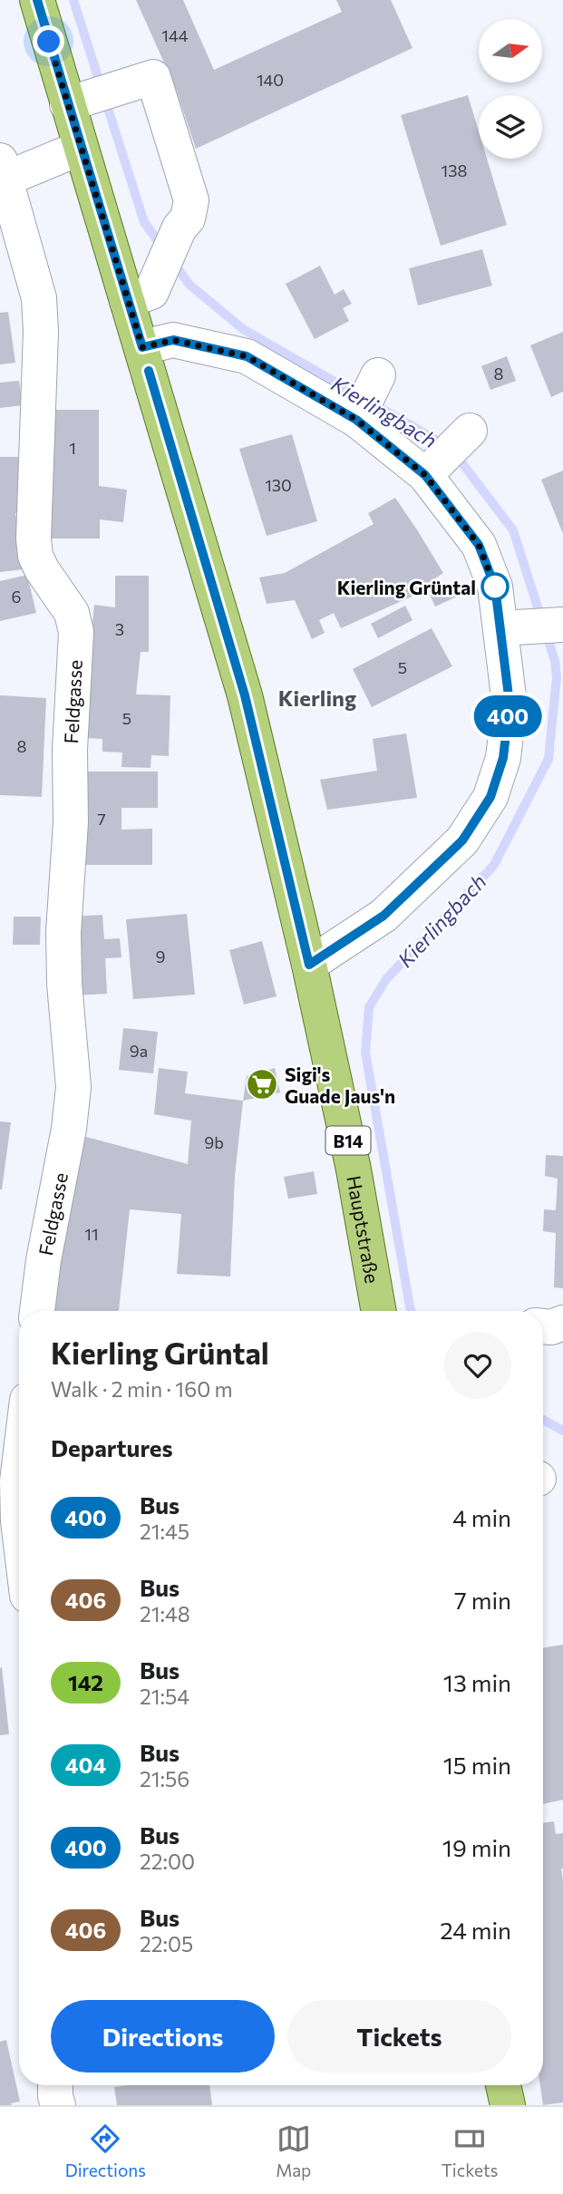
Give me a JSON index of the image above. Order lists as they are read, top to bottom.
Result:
{
  "streets": {
    "main road": ["B14", "Hauptstraße"],
    "street": ["Feldgasse"]
  },
  "crossings": [
    ["Feldgasse", "Hauptstraße"]
  ],
  "districts": ["Kierling"],
  "water": ["Kierlingbach"],
  "places": {
    "other": ["Kierling Grüntal"],
    "supermarket": ["Sigi's Guade Jaus'n"]
  },
  "lines": ["bus line 400"],
  "house_numbers": [
    "144",
    "140",
    "138",
    "8",
    "1",
    "130",
    "6",
    "3",
    "5",
    "5",
    "8",
    "7",
    "9",
    "9a",
    "9b",
    "11"
  ],
  "north": "right",
  "page": {
    "on_map": "400",
    "heading": [
      ["Kierling Grüntal", "Walk · 2 min · 160 m"],
      "Departures"
    ],
    "list": [
      {
        "mark": "400",
        "name": "Bus",
        "note": "21:45",
        "value": "4 min"
      },
      {
        "mark": "406",
        "name": "Bus",
        "note": "21:48",
        "value": "7 min"
      },
      {
        "mark": "142",
        "name": "Bus",
        "note": "21:54",
        "value": "13 min"
      },
      {
        "mark": "404",
        "name": "Bus",
        "note": "21:56",
        "value": "15 min"
      },
      {
        "mark": "400",
        "name": "Bus",
        "note": "22:00",
        "value": "19 min"
      },
      {
        "mark": "406",
        "name": "Bus",
        "note": "22:05",
        "value": "24 min"
      }
    ],
    "buttons": ["Directions", "Tickets"],
    "tabs": ["Directions", "Map", "Tickets"]
  }
}
